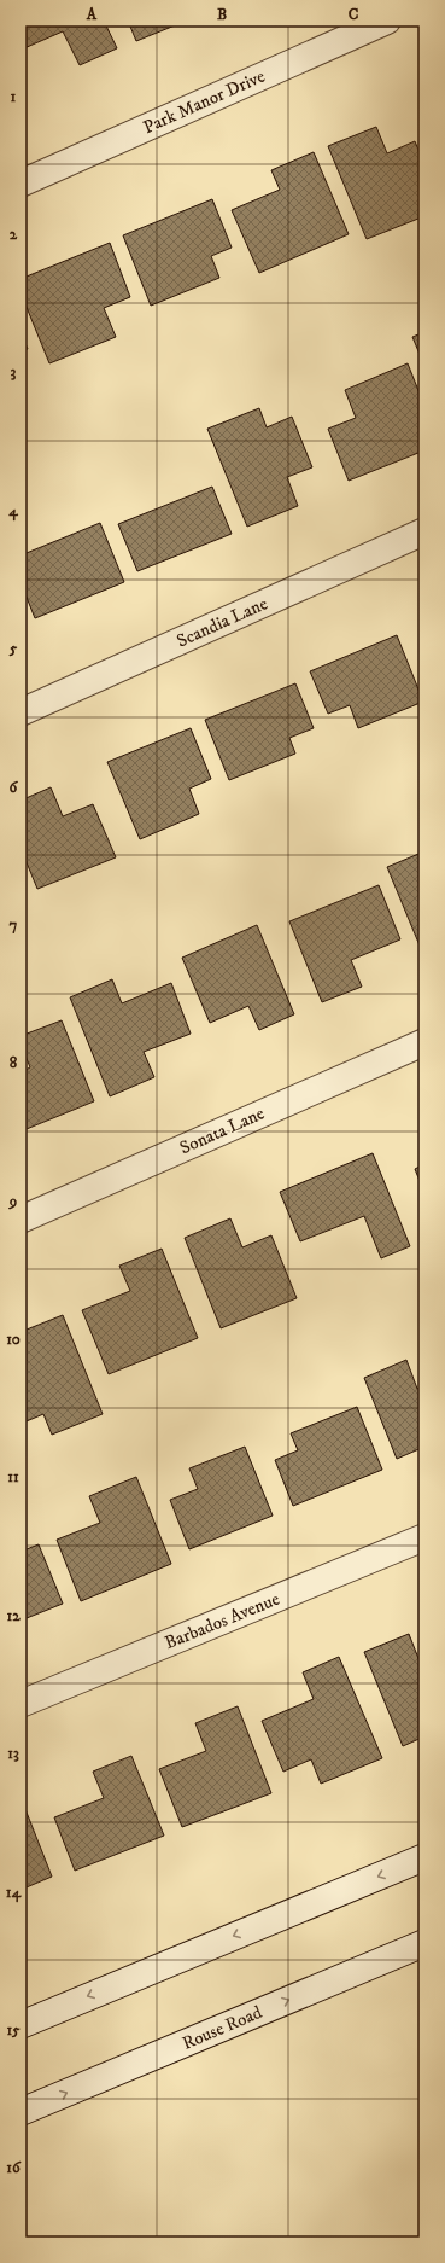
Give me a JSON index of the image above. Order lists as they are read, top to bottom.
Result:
{
  "streets": {
    "street": [
      "Park Manor Drive",
      "Scandia Lane",
      "Sonata Lane",
      "Barbados Avenue",
      "Rouse Road"
    ]
  },
  "grid": {
    "columns": ["A", "B", "C"],
    "rows": [
      "1",
      "2",
      "3",
      "4",
      "5",
      "6",
      "7",
      "8",
      "9",
      "10",
      "11",
      "12",
      "13",
      "14",
      "15",
      "16"
    ]
  }
}
